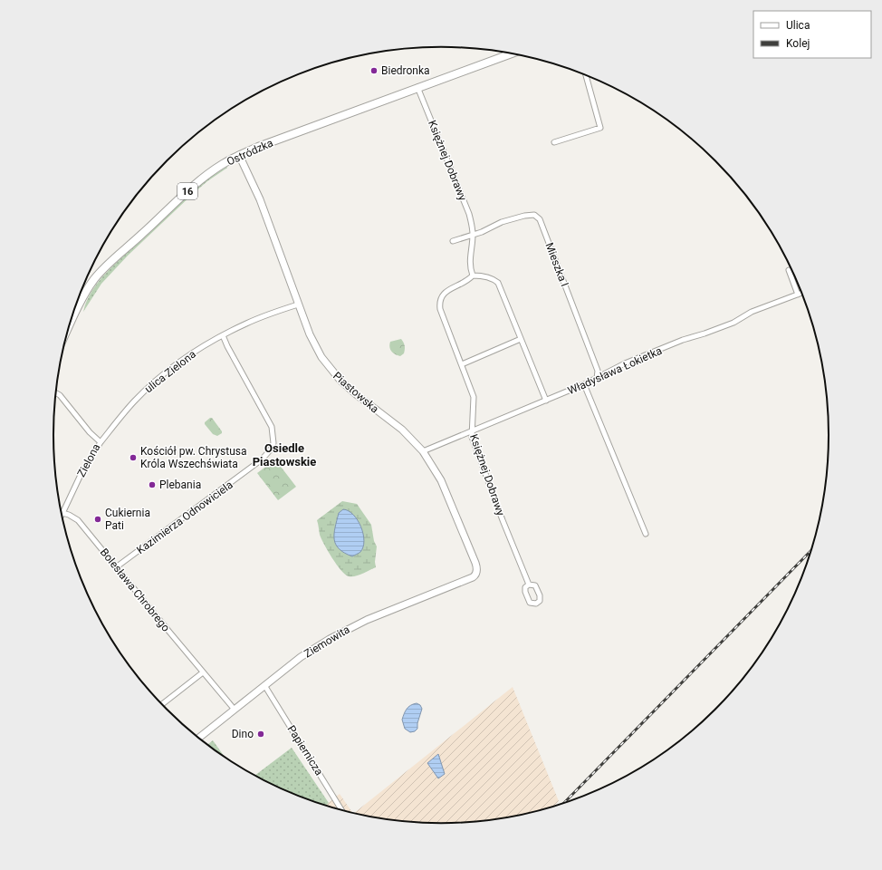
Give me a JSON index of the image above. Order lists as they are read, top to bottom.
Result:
{
  "streets": {
    "main road": ["Ostródzka", "16"],
    "street": [
      "Księżnej Dobrawy",
      "Mieszka I",
      "Władysława Łokietka",
      "ulica Zielona",
      "Piastowska",
      "Zielona",
      "Kazimierza Odnowiciela",
      "Bolesława Chrobrego",
      "Ziemowita",
      "Papiernicza"
    ]
  },
  "crossings": [
    ["Ostródzka", "Księżnej Dobrawy"],
    ["Ostródzka", "Piastowska"],
    ["Księżnej Dobrawy", "Mieszka I"],
    ["Księżnej Dobrawy", "Władysława Łokietka"],
    ["Mieszka I", "Władysława Łokietka"],
    ["Władysława Łokietka", "Piastowska"],
    ["ulica Zielona", "Piastowska"],
    ["ulica Zielona", "Zielona"],
    ["ulica Zielona", "Kazimierza Odnowiciela"],
    ["Piastowska", "Ziemowita"],
    ["Zielona", "Bolesława Chrobrego"],
    ["Kazimierza Odnowiciela", "Bolesława Chrobrego"],
    ["Bolesława Chrobrego", "Ziemowita"],
    ["Ziemowita", "Papiernicza"]
  ],
  "districts": ["Osiedle Piastowskie"],
  "places": [
    "Biedronka",
    "Kościół pw. Chrystusa Króla Wszechświata",
    "Plebania",
    "Cukiernia Pati",
    "Dino"
  ],
  "legend": ["Ulica", "Kolej"]
}
